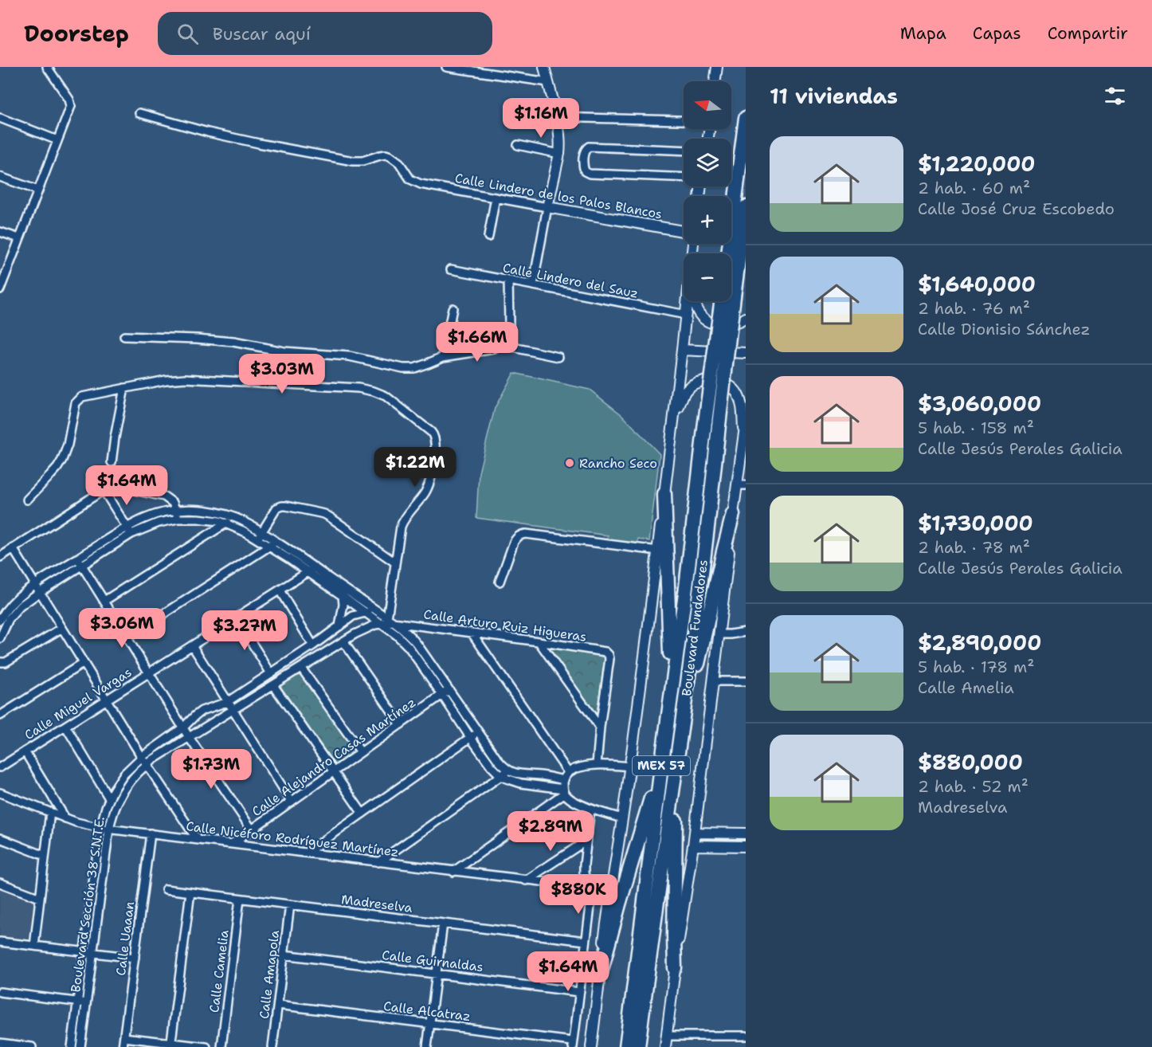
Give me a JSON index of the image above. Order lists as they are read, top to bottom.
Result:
{
  "streets": {
    "highway": ["Boulevard Fundadores", "MEX 57"],
    "main road": ["Calle Lindero de los Palos Blancos"],
    "street": [
      "Calle Lindero del Sauz",
      "Calle Arturo Ruiz Higueras",
      "Calle Miguel Vargas",
      "Calle Alejandro Casas Martínez",
      "Calle Nicéforo Rodríguez Martínez",
      "Madreselva",
      "Boulevard Sección 38 S.N.T.E.",
      "Calle Uaaan",
      "Calle Guirnaldas",
      "Calle Camelia",
      "Calle Amapola",
      "Calle Alcatraz"
    ]
  },
  "crossings": [
    ["Calle Arturo Ruiz Higueras", "Boulevard Sección 38 S.N.T.E."],
    ["Calle Alejandro Casas Martínez", "Calle Nicéforo Rodríguez Martínez"],
    ["Calle Nicéforo Rodríguez Martínez", "Boulevard Sección 38 S.N.T.E."],
    ["Calle Nicéforo Rodríguez Martínez", "Calle Uaaan"],
    ["Madreselva", "Calle Camelia"],
    ["Madreselva", "Calle Amapola"],
    ["Calle Guirnaldas", "Calle Amapola"],
    ["Calle Amapola", "Calle Alcatraz"]
  ],
  "places": ["Rancho Seco"],
  "north": "left",
  "page": {
    "header": "Doorstep",
    "search": "Buscar aquí",
    "nav": ["Mapa", "Capas", "Compartir"],
    "heading": "11 viviendas",
    "map_buttons": ["+", "−"],
    "price": [
      "$1.16M",
      "$1.66M",
      "$3.03M",
      "$1.22M",
      "$1.64M",
      "$3.06M",
      "$3.27M",
      "$1.73M",
      "$2.89M",
      "$880K",
      "$1.64M"
    ],
    "list": [
      {
        "name": "$1,220,000",
        "note": "2 hab. · 60 m² · Calle José Cruz Escobedo"
      },
      {
        "name": "$1,640,000",
        "note": "2 hab. · 76 m² · Calle Dionisio Sánchez"
      },
      {
        "name": "$3,060,000",
        "note": "5 hab. · 158 m² · Calle Jesús Perales Galicia"
      },
      {
        "name": "$1,730,000",
        "note": "2 hab. · 78 m² · Calle Jesús Perales Galicia"
      },
      {
        "name": "$2,890,000",
        "note": "5 hab. · 178 m² · Calle Amelia"
      },
      {
        "name": "$880,000",
        "note": "2 hab. · 52 m² · Madreselva"
      }
    ]
  }
}
